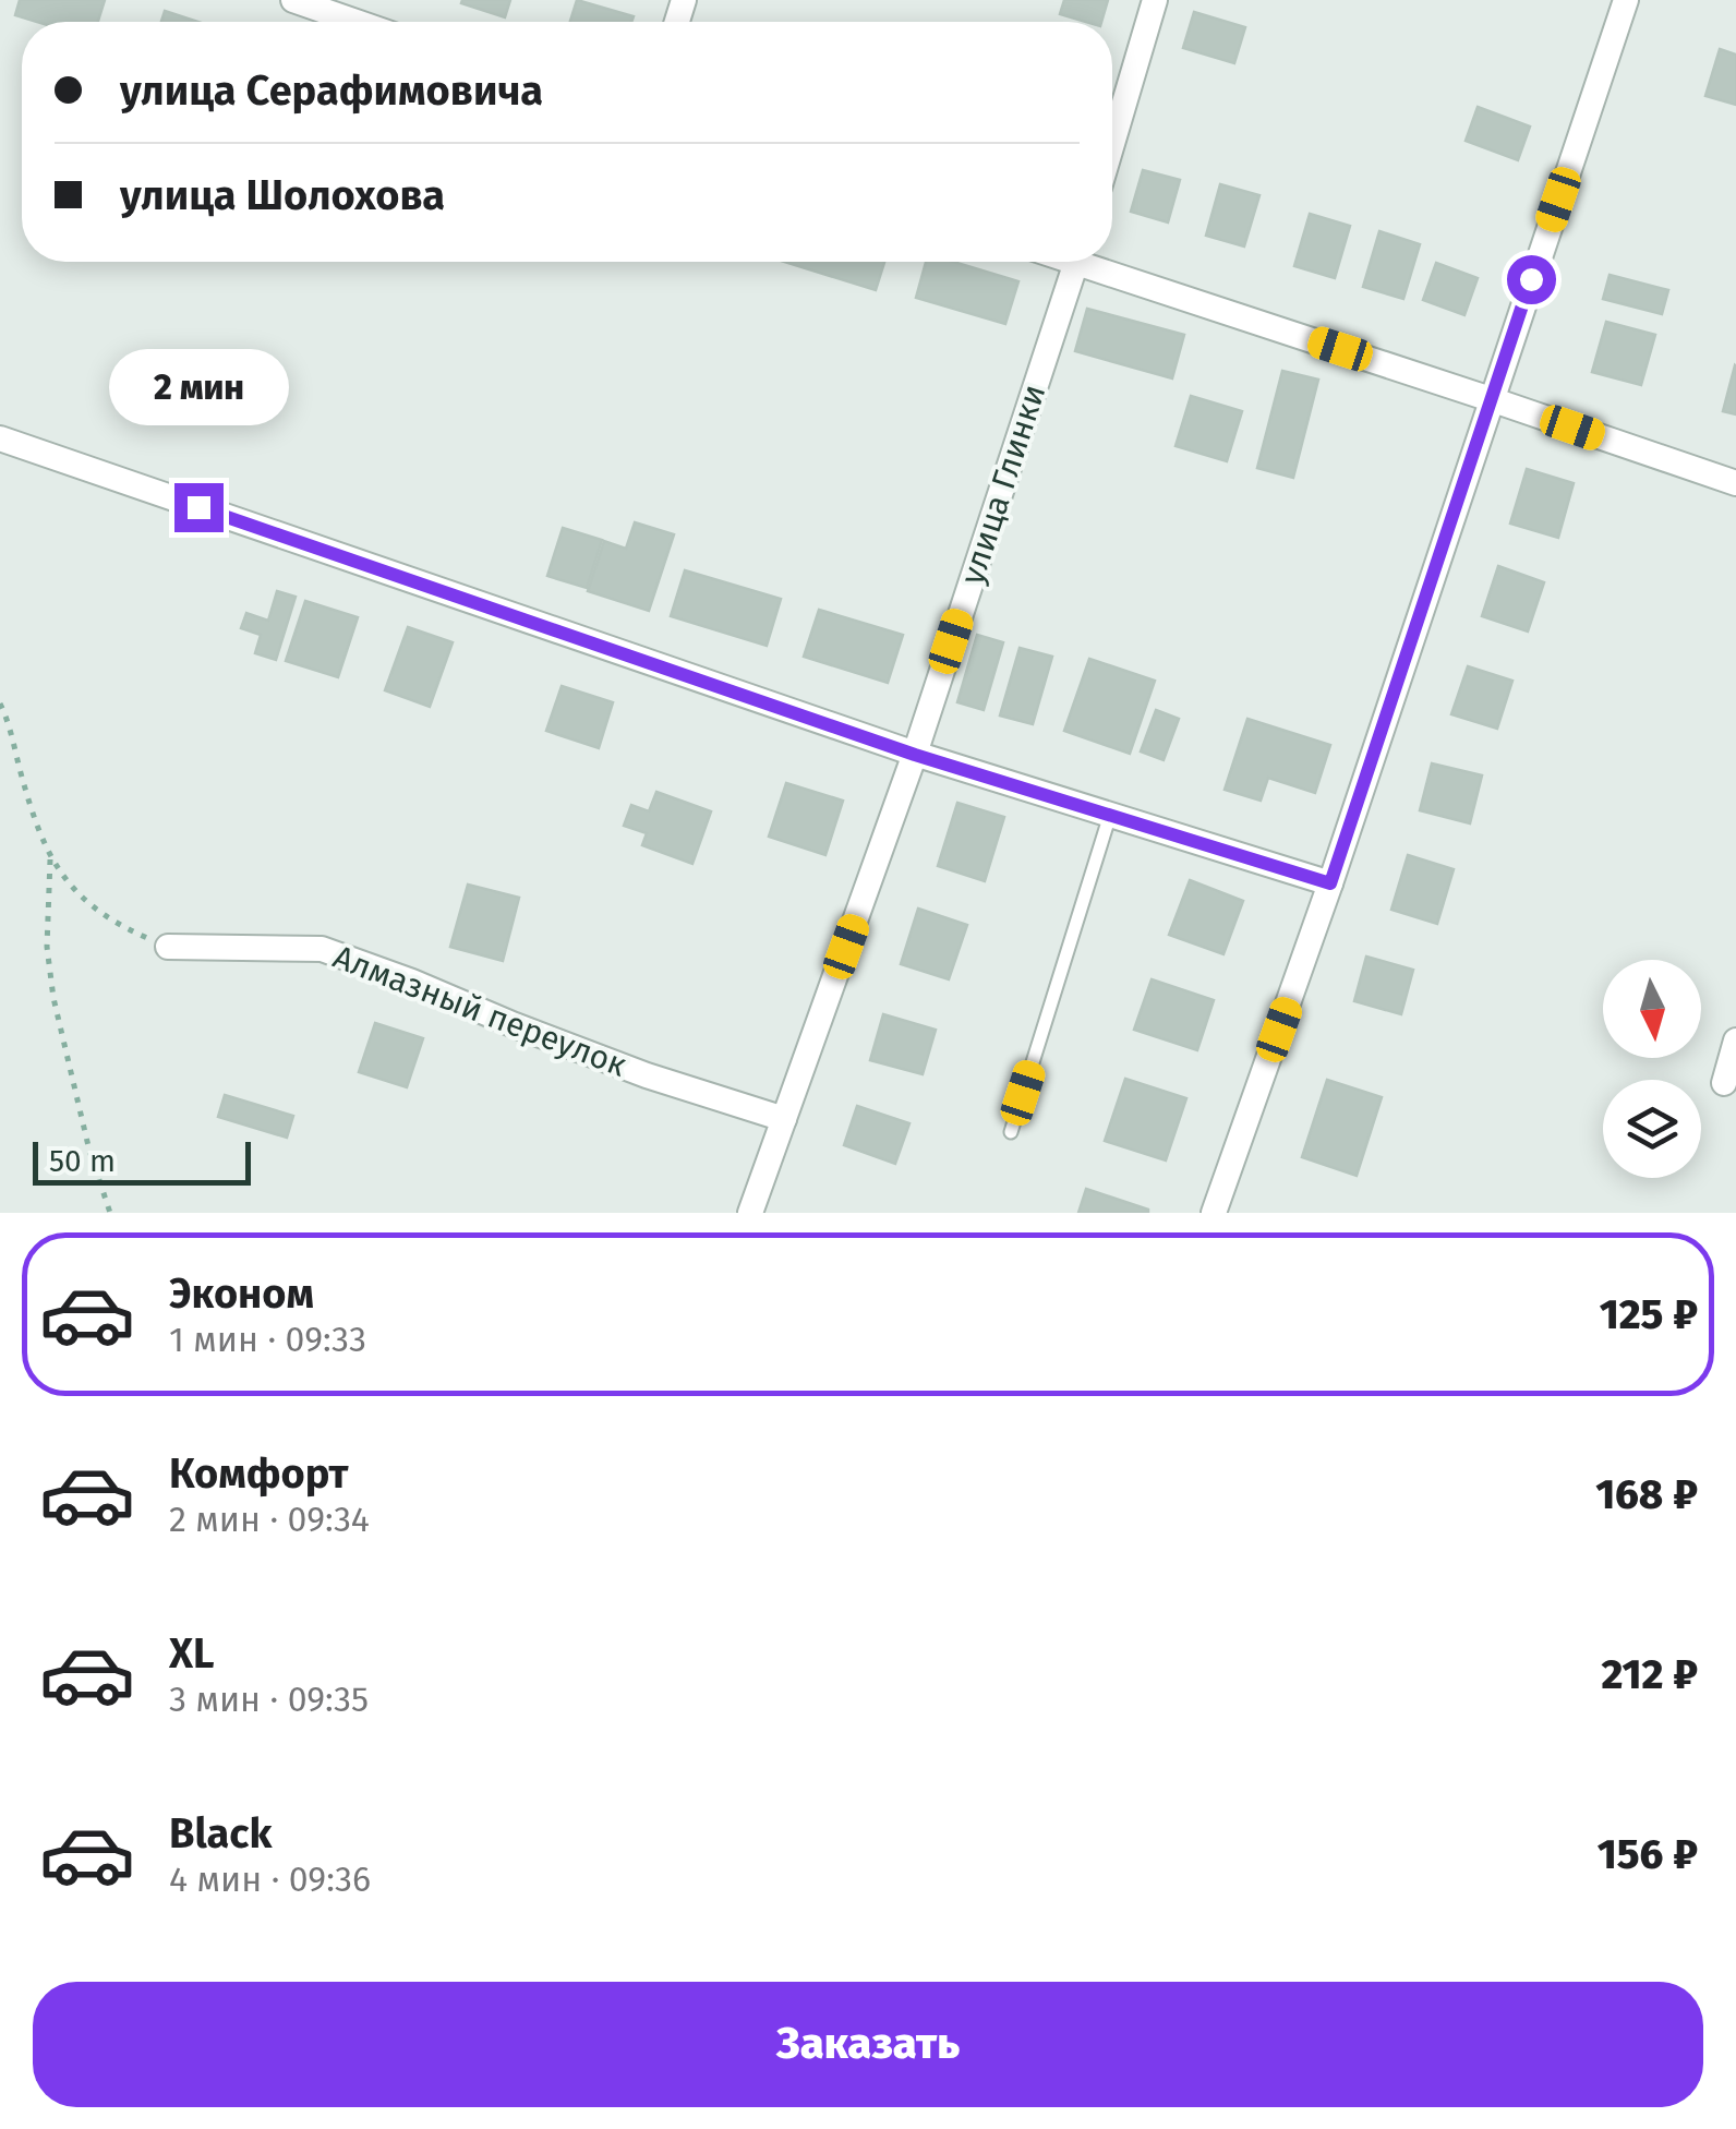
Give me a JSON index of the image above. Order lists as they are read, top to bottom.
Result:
{
  "streets": {
    "street": ["улица Глинки", "Алмазный переулок"]
  },
  "crossings": [
    ["улица Глинки", "Алмазный переулок"]
  ],
  "scale_bar": "50 m",
  "north": "bottom",
  "page": {
    "banner": ["улица Серафимовича", "улица Шолохова"],
    "bubble": "2 мин",
    "scale": "50 m",
    "list": [
      {
        "name": "Эконом",
        "note": "1 мин · 09:33",
        "value": "125 ₽"
      },
      {
        "name": "Комфорт",
        "note": "2 мин · 09:34",
        "value": "168 ₽"
      },
      {
        "name": "XL",
        "note": "3 мин · 09:35",
        "value": "212 ₽"
      },
      {
        "name": "Black",
        "note": "4 мин · 09:36",
        "value": "156 ₽"
      }
    ],
    "buttons": "Заказать"
  }
}
